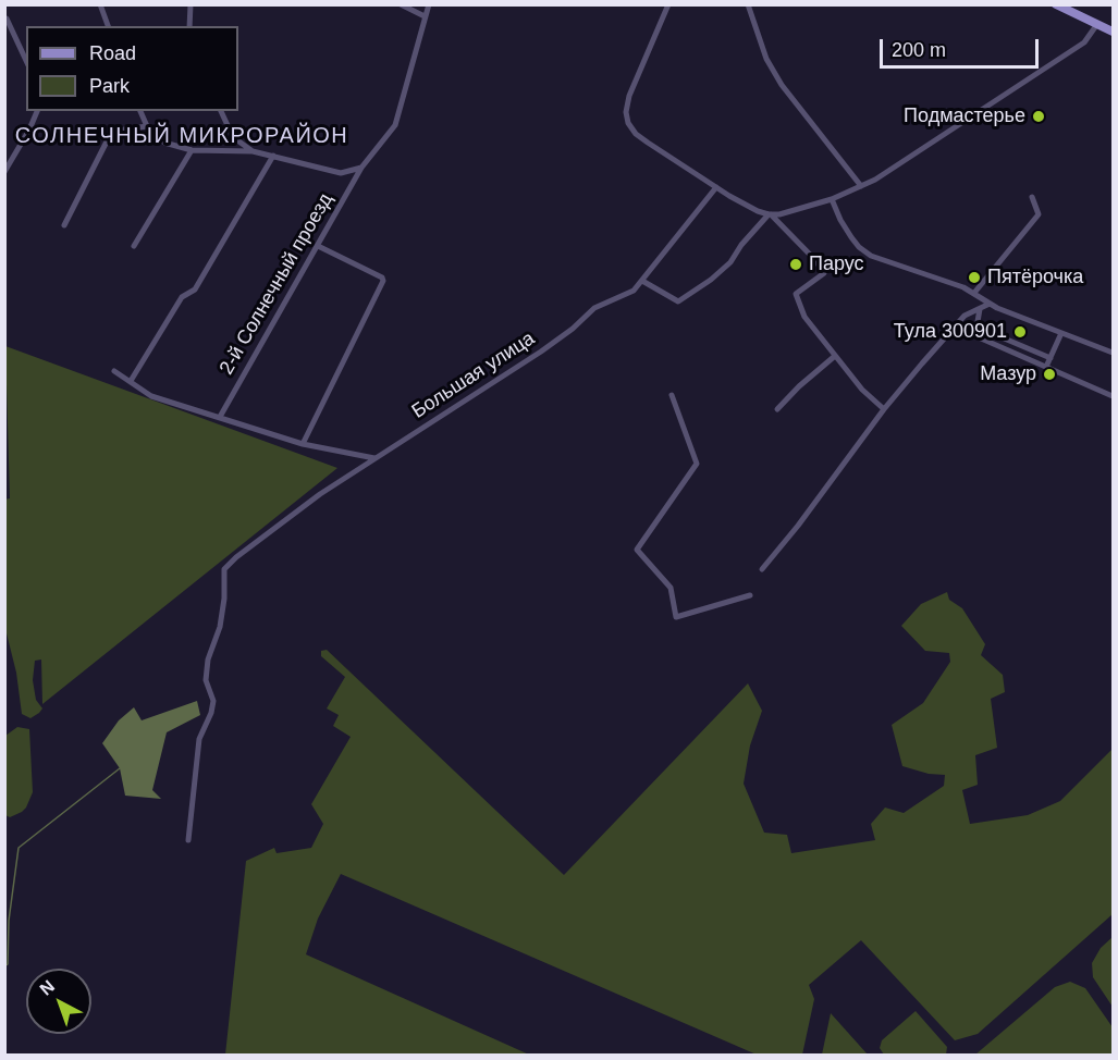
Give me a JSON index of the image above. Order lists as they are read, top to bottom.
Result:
{
  "streets": {
    "street": ["2-й Солнечный проезд", "Большая улица"]
  },
  "districts": ["СОЛНЕЧНЫЙ МИКРОРАЙОН"],
  "places": [
    "Подмастерье",
    "Парус",
    "Пятёрочка",
    "Тула 300901",
    "Мазур"
  ],
  "legend": ["Road", "Park"],
  "scale_bar": "200 m",
  "north": "top left"
}
